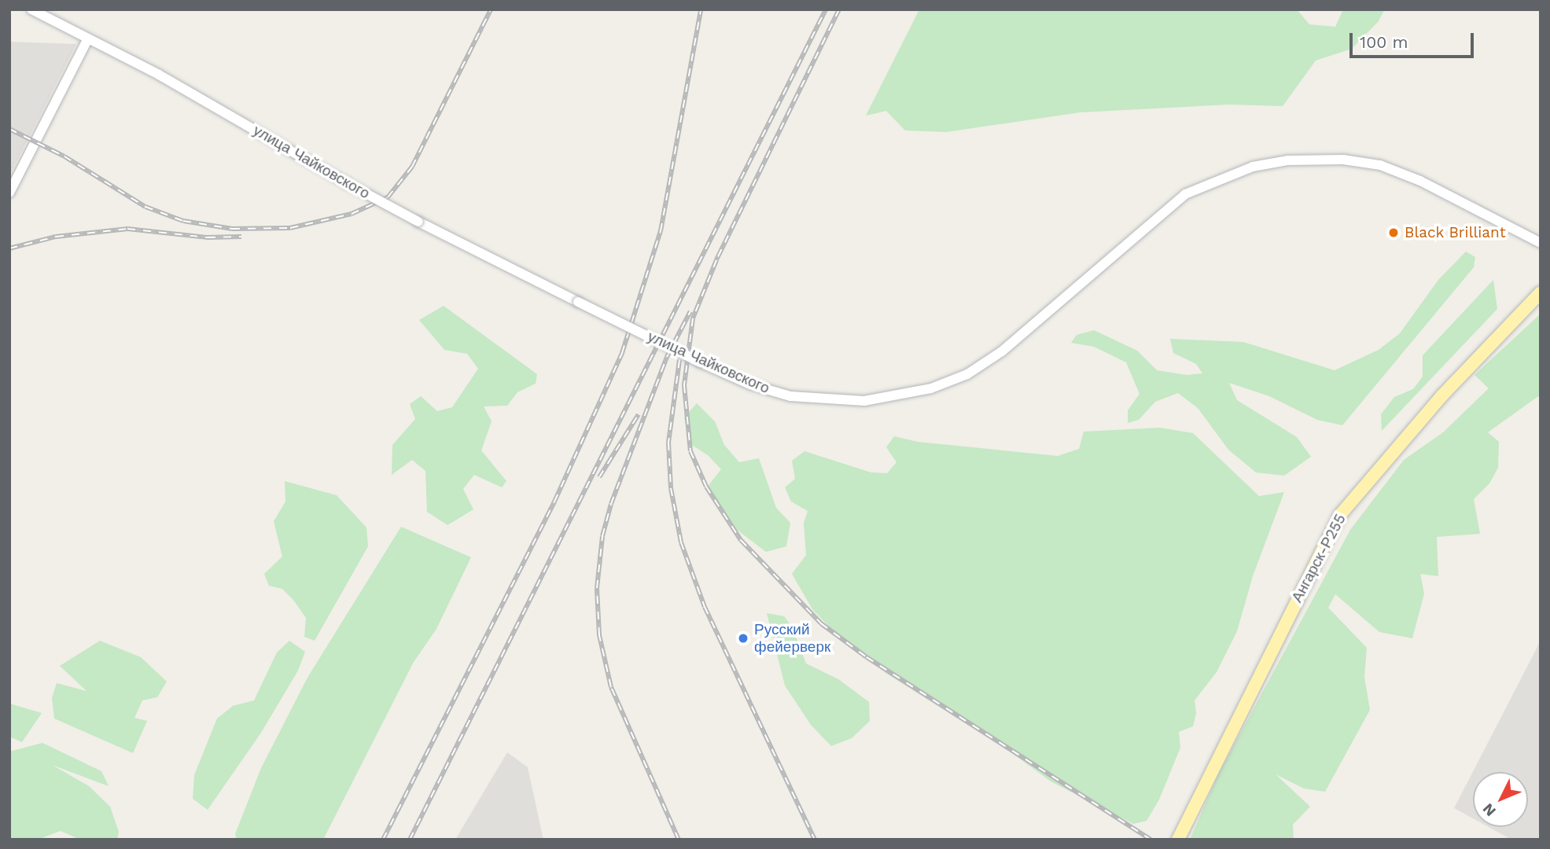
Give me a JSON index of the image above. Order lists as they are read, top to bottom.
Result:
{
  "streets": {
    "main road": ["Ангарск-Р255"],
    "street": ["улица Чайковского"]
  },
  "places": ["Black Brilliant", "Русский фейерверк"],
  "scale_bar": "100 m",
  "north": "bottom left"
}
